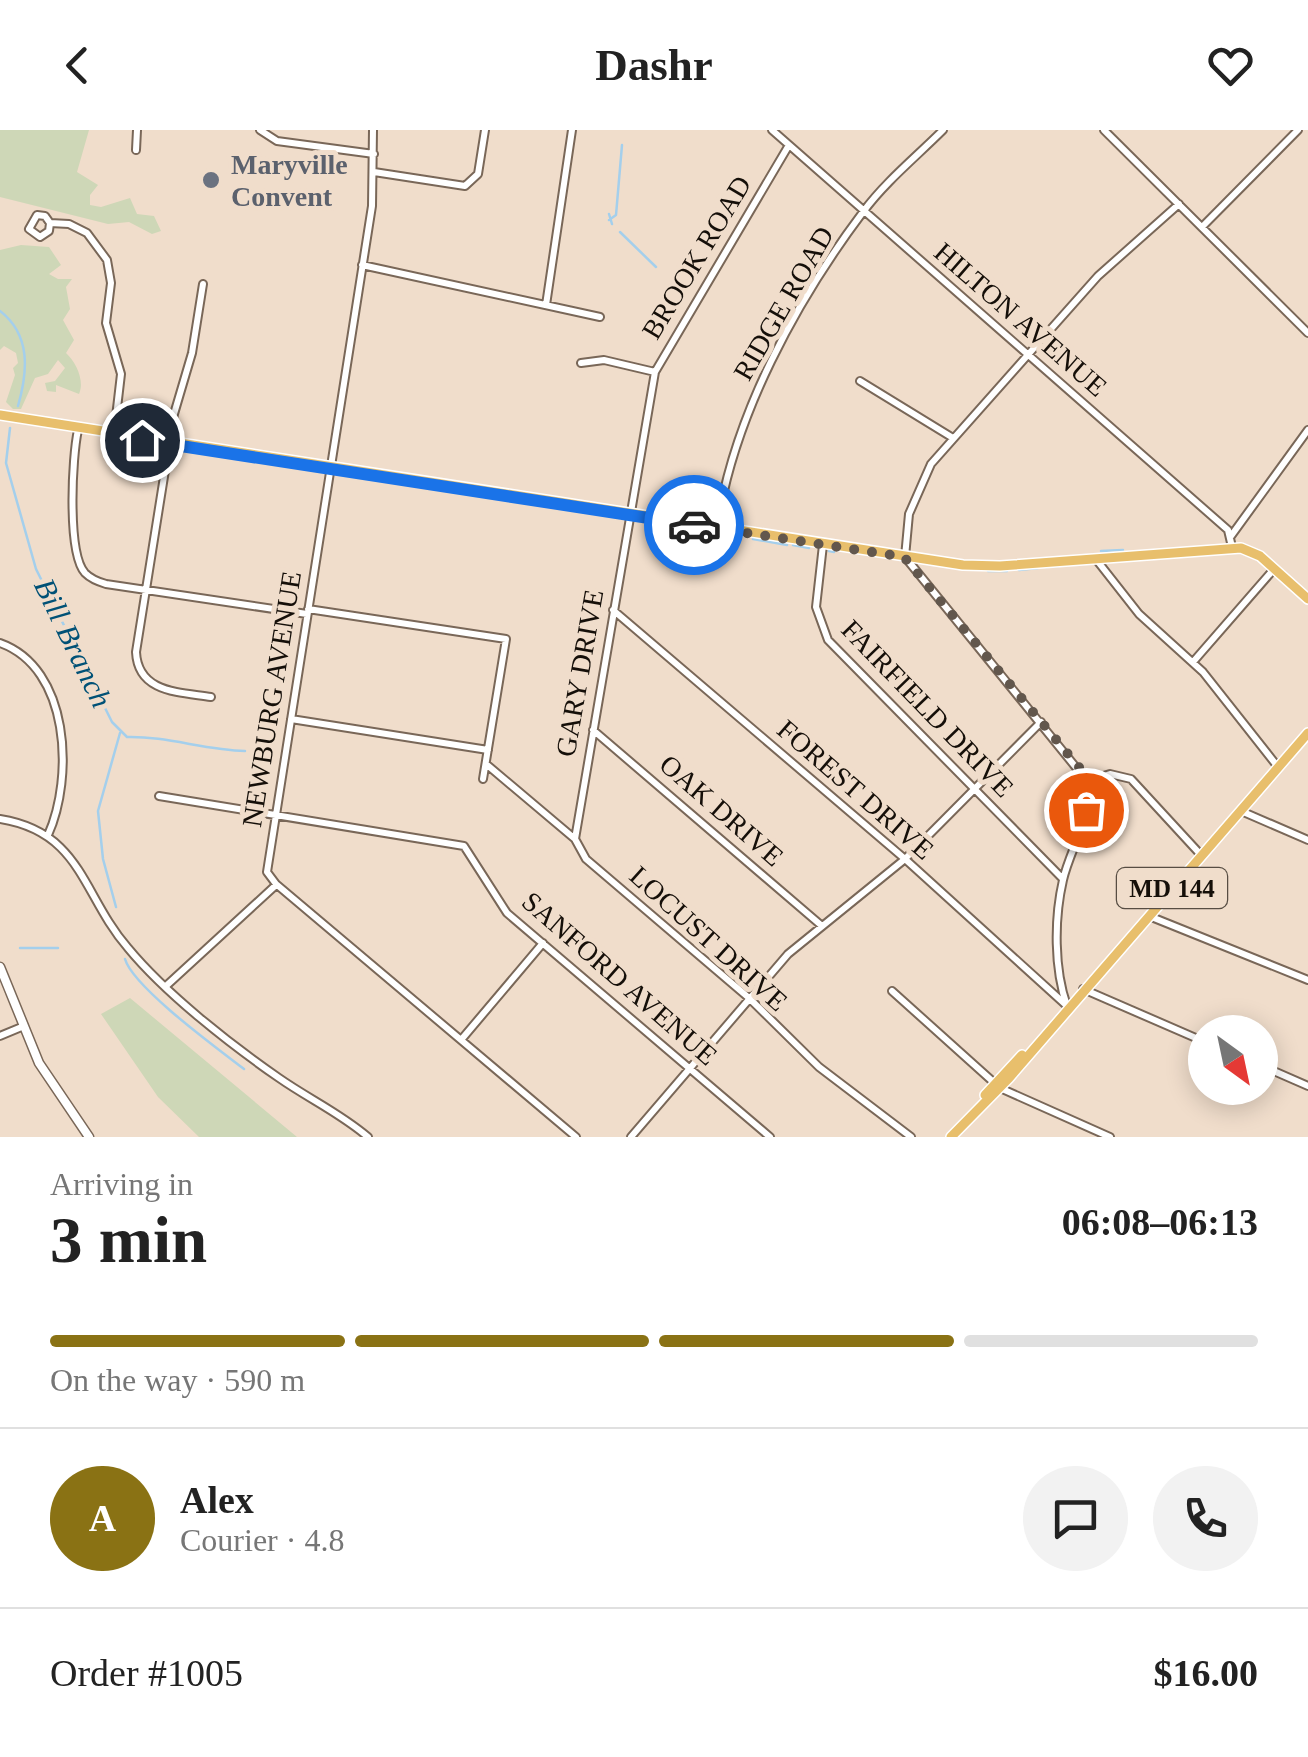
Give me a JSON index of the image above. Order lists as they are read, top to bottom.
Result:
{
  "streets": {
    "main road": ["MD 144"],
    "street": [
      "BROOK ROAD",
      "RIDGE ROAD",
      "HILTON AVENUE",
      "GARY DRIVE",
      "NEWBURG AVENUE",
      "FAIRFIELD DRIVE",
      "FOREST DRIVE",
      "OAK DRIVE",
      "LOCUST DRIVE",
      "SANFORD AVENUE"
    ]
  },
  "crossings": [
    ["BROOK ROAD", "HILTON AVENUE"],
    ["BROOK ROAD", "GARY DRIVE"],
    ["RIDGE ROAD", "HILTON AVENUE"],
    ["GARY DRIVE", "FOREST DRIVE"],
    ["GARY DRIVE", "OAK DRIVE"],
    ["GARY DRIVE", "LOCUST DRIVE"],
    ["NEWBURG AVENUE", "SANFORD AVENUE"],
    ["FOREST DRIVE", "MD 144"]
  ],
  "water": ["Bill Branch"],
  "places": ["Maryville Convent"],
  "north": "bottom right",
  "page": {
    "header": "Dashr",
    "heading": ["3 min", "Arriving in", "06:08–06:13"],
    "panel": [
      "Alex",
      "Courier · 4.8",
      "Order #1005",
      "$16.00"
    ],
    "bar": "On the way · 590 m",
    "round": "A"
  }
}
